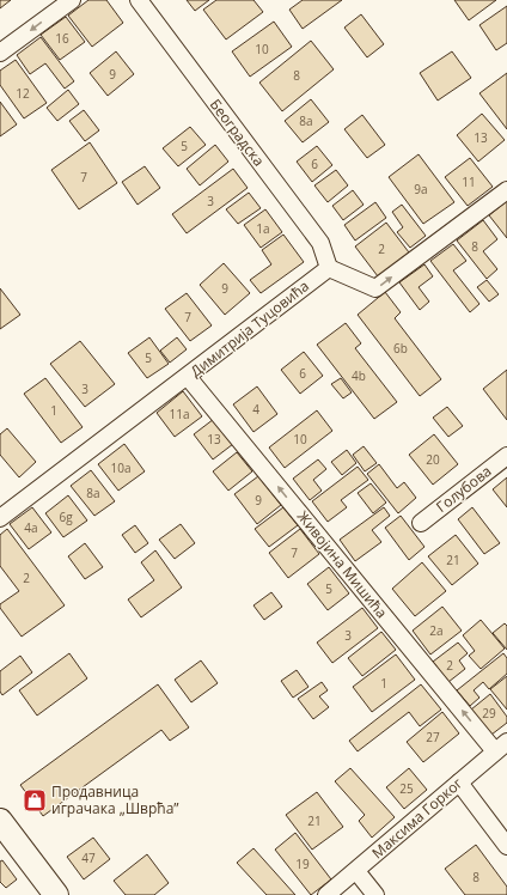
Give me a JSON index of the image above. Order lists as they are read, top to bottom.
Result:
{
  "streets": {
    "street": [
      "Београдска",
      "Димитрија Туцовића",
      "Голубова",
      "Живојина Мишића",
      "Максима Горког"
    ]
  },
  "crossings": [
    ["Београдска", "Димитрија Туцовића"],
    ["Димитрија Туцовића", "Живојина Мишића"],
    ["Живојина Мишића", "Максима Горког"]
  ],
  "one_way": ["Живојина Мишића"],
  "places": {
    "shop": ["Продавница играчака „Шврћа”"]
  },
  "house_numbers": [
    "16",
    "10",
    "9",
    "8",
    "12",
    "8a",
    "13",
    "5",
    "6",
    "7",
    "11",
    "9a",
    "3",
    "1a",
    "8",
    "2",
    "9",
    "7",
    "6b",
    "5",
    "6",
    "4b",
    "3",
    "4",
    "1",
    "11a",
    "13",
    "10",
    "20",
    "10a",
    "8a",
    "9",
    "6g",
    "4a",
    "7",
    "21",
    "2",
    "5",
    "2a",
    "3",
    "2",
    "1",
    "29",
    "27",
    "25",
    "21",
    "47",
    "19",
    "8"
  ]
}
